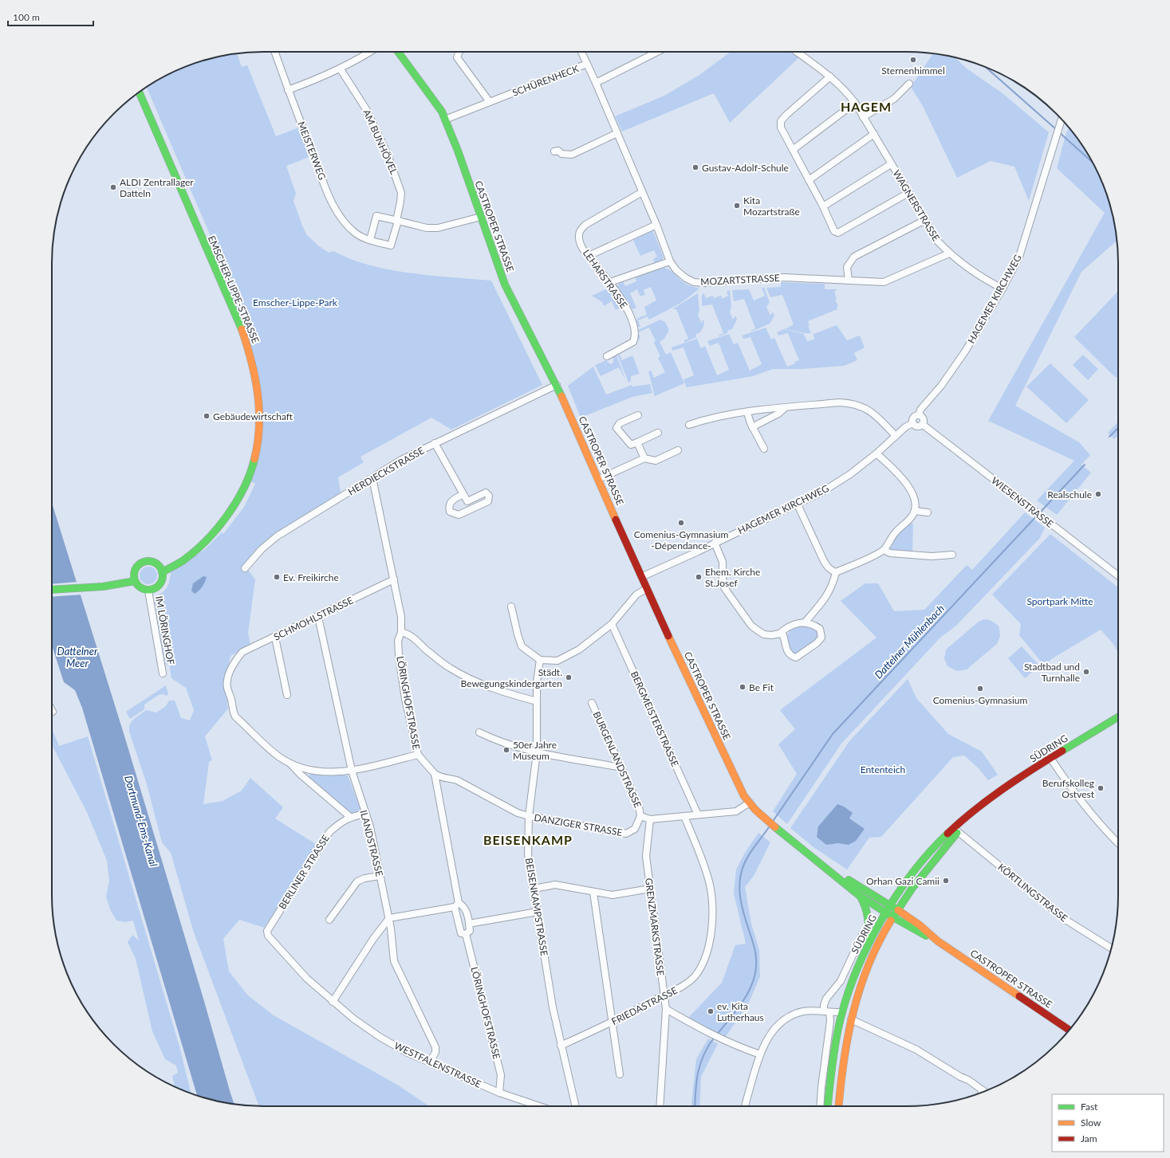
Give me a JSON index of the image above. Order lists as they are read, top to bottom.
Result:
{
  "streets": {
    "main road": ["CASTROPER STRASSE", "EMSCHER-LIPPE-STRASSE", "SÜDRING"],
    "street": [
      "SCHÜRENHECK",
      "AM BUNHÖVEL",
      "MEISTERWEG",
      "WAGNERSTRASSE",
      "LEHARSTRASSE",
      "MOZARTSTRASSE",
      "HAGEMER KIRCHWEG",
      "HERDIECKSTRASSE",
      "WIESENSTRASSE",
      "SCHMOHLSTRASSE",
      "IM LÖRINGHOF",
      "LÖRINGHOFSTRASSE",
      "BERGMEISTERSTRASSE",
      "BURGENLANDSTRASSE",
      "DANZIGER STRASSE",
      "ILANDSTRASSE",
      "BERLINER STRASSE",
      "KÖRTLINGSTRASSE",
      "BEISENKAMPSTRASSE",
      "GRENZMARKSTRASSE",
      "FRIEDASTRASSE",
      "WESTFALENSTRASSE"
    ]
  },
  "crossings": [
    ["SCHÜRENHECK", "CASTROPER STRASSE"],
    ["SCHÜRENHECK", "MOZARTSTRASSE"],
    ["AM BUNHÖVEL", "MEISTERWEG"],
    ["WAGNERSTRASSE", "MOZARTSTRASSE"],
    ["WAGNERSTRASSE", "HAGEMER KIRCHWEG"],
    ["CASTROPER STRASSE", "HAGEMER KIRCHWEG"],
    ["CASTROPER STRASSE", "HERDIECKSTRASSE"],
    ["CASTROPER STRASSE", "SÜDRING"],
    ["LEHARSTRASSE", "MOZARTSTRASSE"],
    ["EMSCHER-LIPPE-STRASSE", "IM LÖRINGHOF"],
    ["HAGEMER KIRCHWEG", "WIESENSTRASSE"],
    ["HERDIECKSTRASSE", "LÖRINGHOFSTRASSE"],
    ["SCHMOHLSTRASSE", "LÖRINGHOFSTRASSE"],
    ["SCHMOHLSTRASSE", "ILANDSTRASSE"],
    ["LÖRINGHOFSTRASSE", "DANZIGER STRASSE"],
    ["LÖRINGHOFSTRASSE", "WESTFALENSTRASSE"],
    ["SÜDRING", "KÖRTLINGSTRASSE"],
    ["BURGENLANDSTRASSE", "DANZIGER STRASSE"],
    ["DANZIGER STRASSE", "BEISENKAMPSTRASSE"],
    ["ILANDSTRASSE", "BERLINER STRASSE"],
    ["ILANDSTRASSE", "WESTFALENSTRASSE"],
    ["BERLINER STRASSE", "WESTFALENSTRASSE"],
    ["BEISENKAMPSTRASSE", "FRIEDASTRASSE"],
    ["GRENZMARKSTRASSE", "FRIEDASTRASSE"]
  ],
  "districts": ["HAGEM", "BEISENKAMP"],
  "water": ["Dattelner Mühlenbach", "Dattelner Meer", "Dortmund-Ems-Kanal"],
  "parks": ["Emscher-Lippe-Park", "Sportpark Mitte", "Ententeich"],
  "places": [
    "Sternenhimmel",
    "Gustav-Adolf-Schule",
    "ALDI Zentrallager Datteln",
    "Kita Mozartstraße",
    "Gebäudewirtschaft",
    "Realschule",
    "Comenius-Gymnasium -Dépendance-",
    "Ev. Freikirche",
    "Ehem. Kirche St.Josef",
    "Stadtbad und Turnhalle",
    "Städt. Bewegungskindergarten",
    "Be Fit",
    "Comenius-Gymnasium",
    "50er Jahre Museum",
    "Berufskolleg Ostvest",
    "Orhan Gazi Camii",
    "ev. Kita Lutherhaus"
  ],
  "legend": ["Fast", "Slow", "Jam"],
  "scale_bar": "100 m"
}
